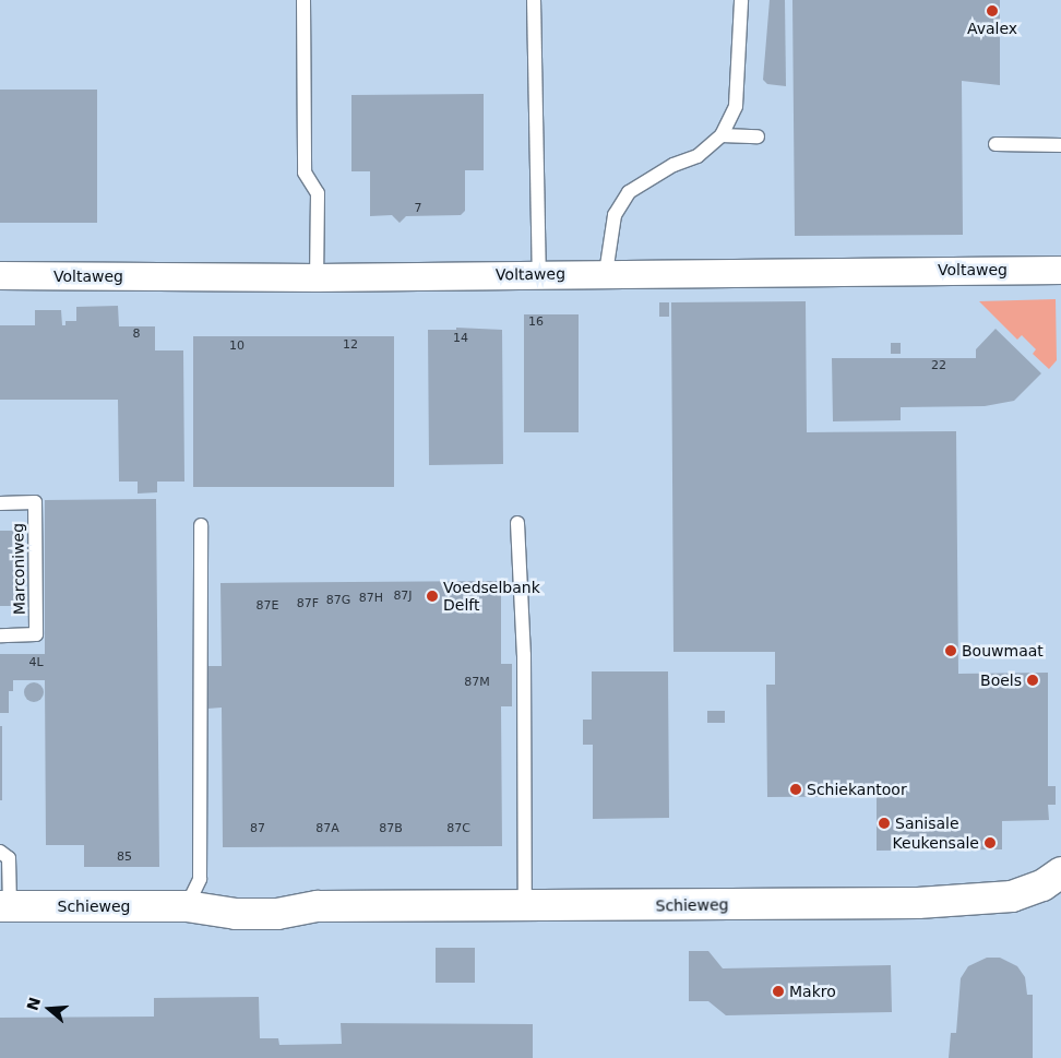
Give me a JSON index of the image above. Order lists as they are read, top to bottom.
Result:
{
  "streets": {
    "street": ["Voltaweg", "Schieweg"],
    "lane": ["Marconiweg"]
  },
  "places": [
    "Avalex",
    "Voedselbank Delft",
    "Bouwmaat",
    "Boels",
    "Schiekantoor",
    "Sanisale",
    "Keukensale",
    "Makro"
  ],
  "house_numbers": [
    "7",
    "16",
    "8",
    "14",
    "12",
    "10",
    "22",
    "87J",
    "87H",
    "87G",
    "87F",
    "87E",
    "4L",
    "87M",
    "87",
    "87A",
    "87B",
    "87C",
    "85"
  ],
  "north": "left"
}
